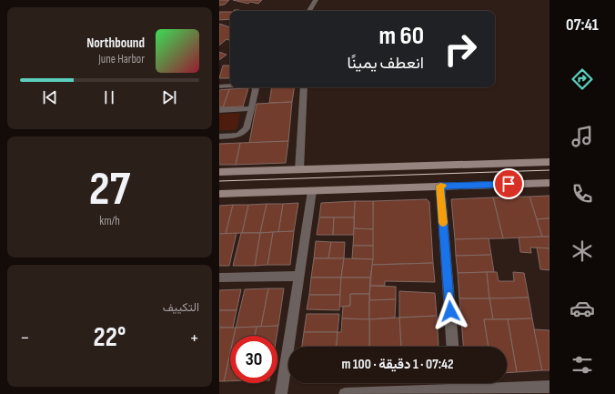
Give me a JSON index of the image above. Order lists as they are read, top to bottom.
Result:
{
  "page": {
    "tabs": "07:41",
    "turn": ["60 m", "انعطف يمينًا"],
    "song": ["Northbound", "June Harbor"],
    "tile": [
      ["27", "km/h"],
      "التكييف"
    ],
    "heat": ["−", "22°", "+"],
    "limit": "30",
    "trip": "07:42 · 1 دقيقة · 100 m"
  }
}
